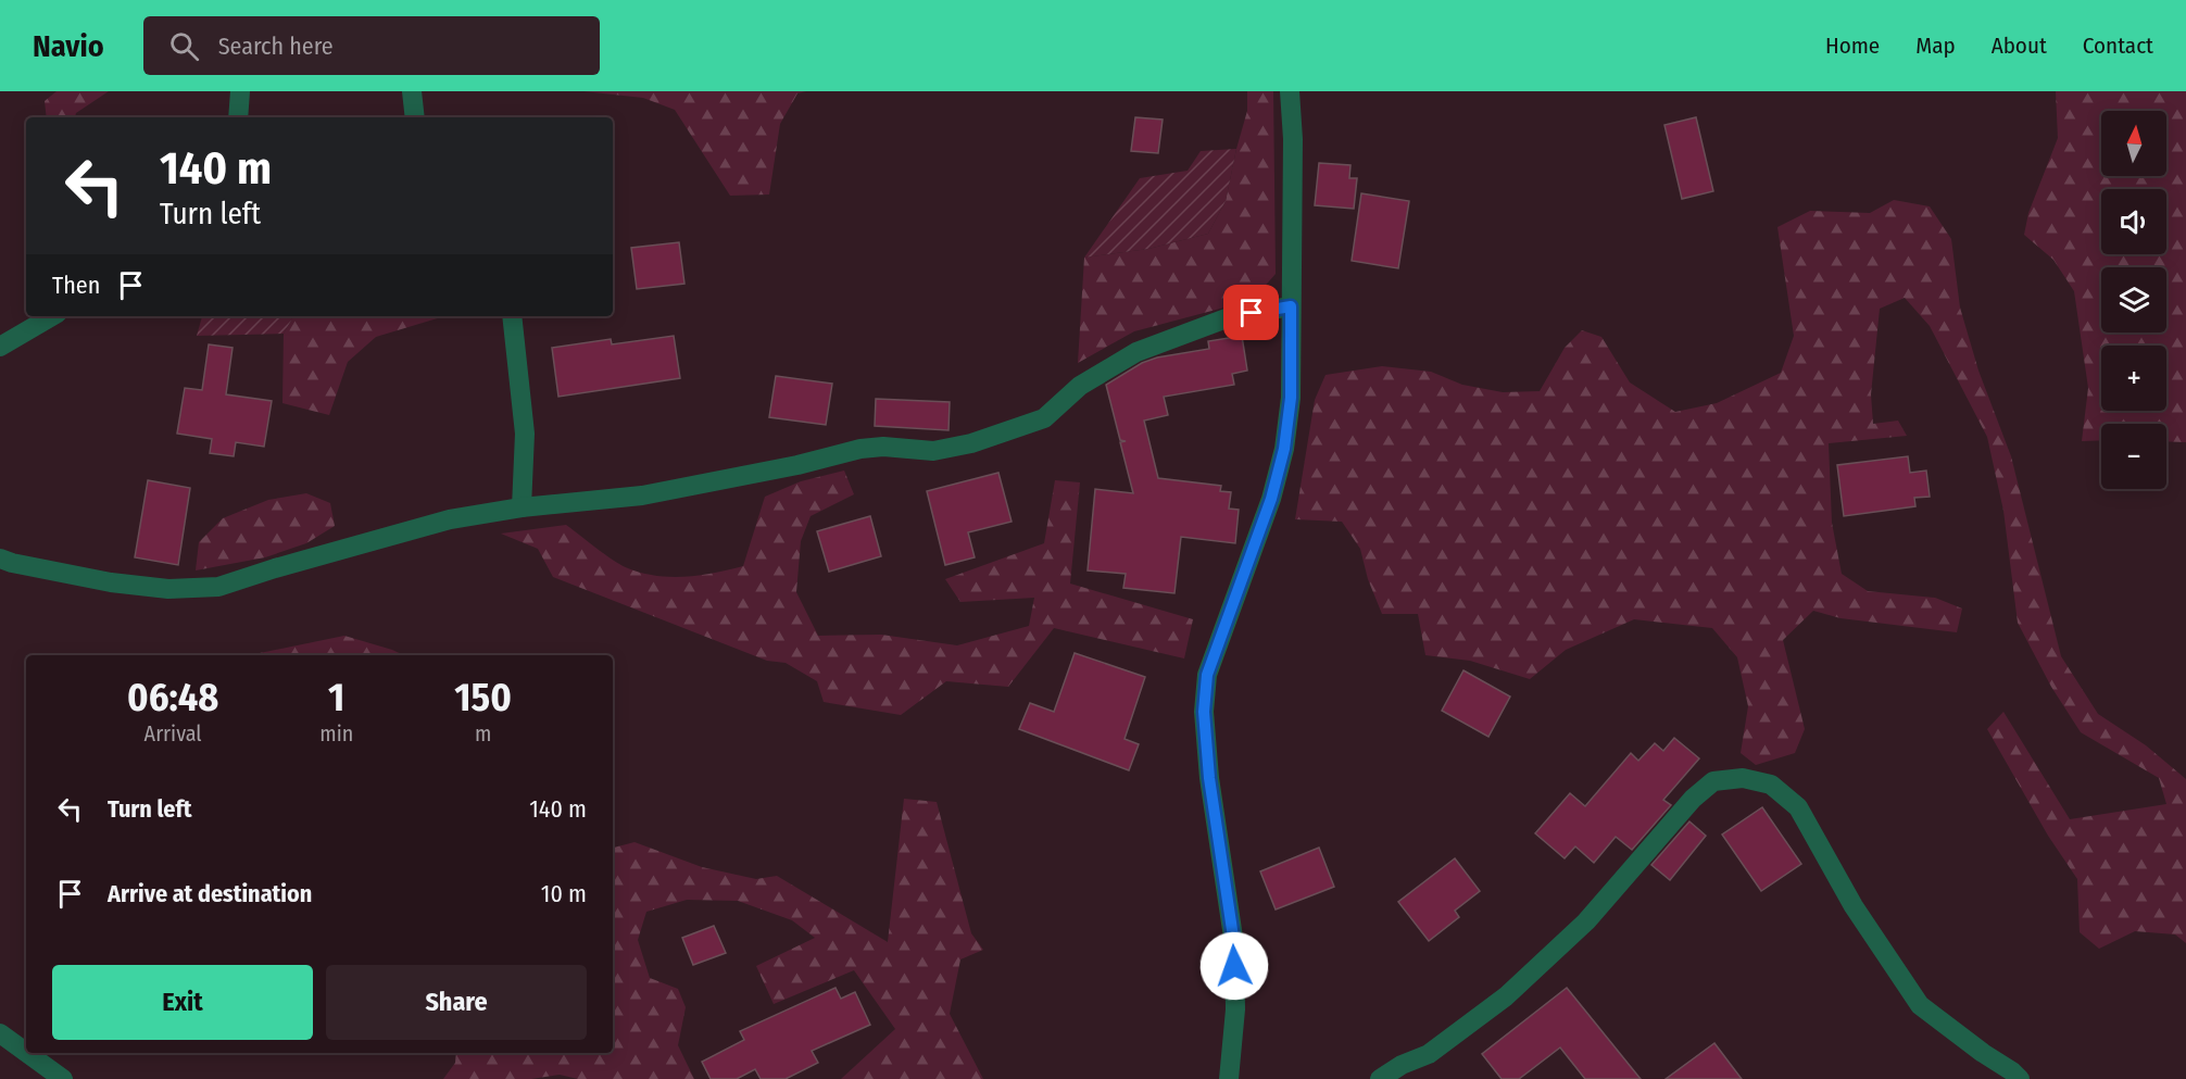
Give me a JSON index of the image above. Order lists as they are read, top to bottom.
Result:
{
  "north": "top",
  "page": {
    "header": "Navio",
    "search": "Search here",
    "nav": [
      "Home",
      "Map",
      "About",
      "Contact"
    ],
    "map_buttons": ["+", "−"],
    "turn": ["140 m", "Turn left"],
    "then": "Then",
    "eta": [
      "06:48",
      "Arrival",
      "1",
      "min",
      "150",
      "m"
    ],
    "list": [
      {
        "name": "Turn left",
        "value": "140 m"
      },
      {
        "name": "Arrive at destination",
        "value": "10 m"
      }
    ],
    "buttons": ["Exit", "Share"]
  }
}
